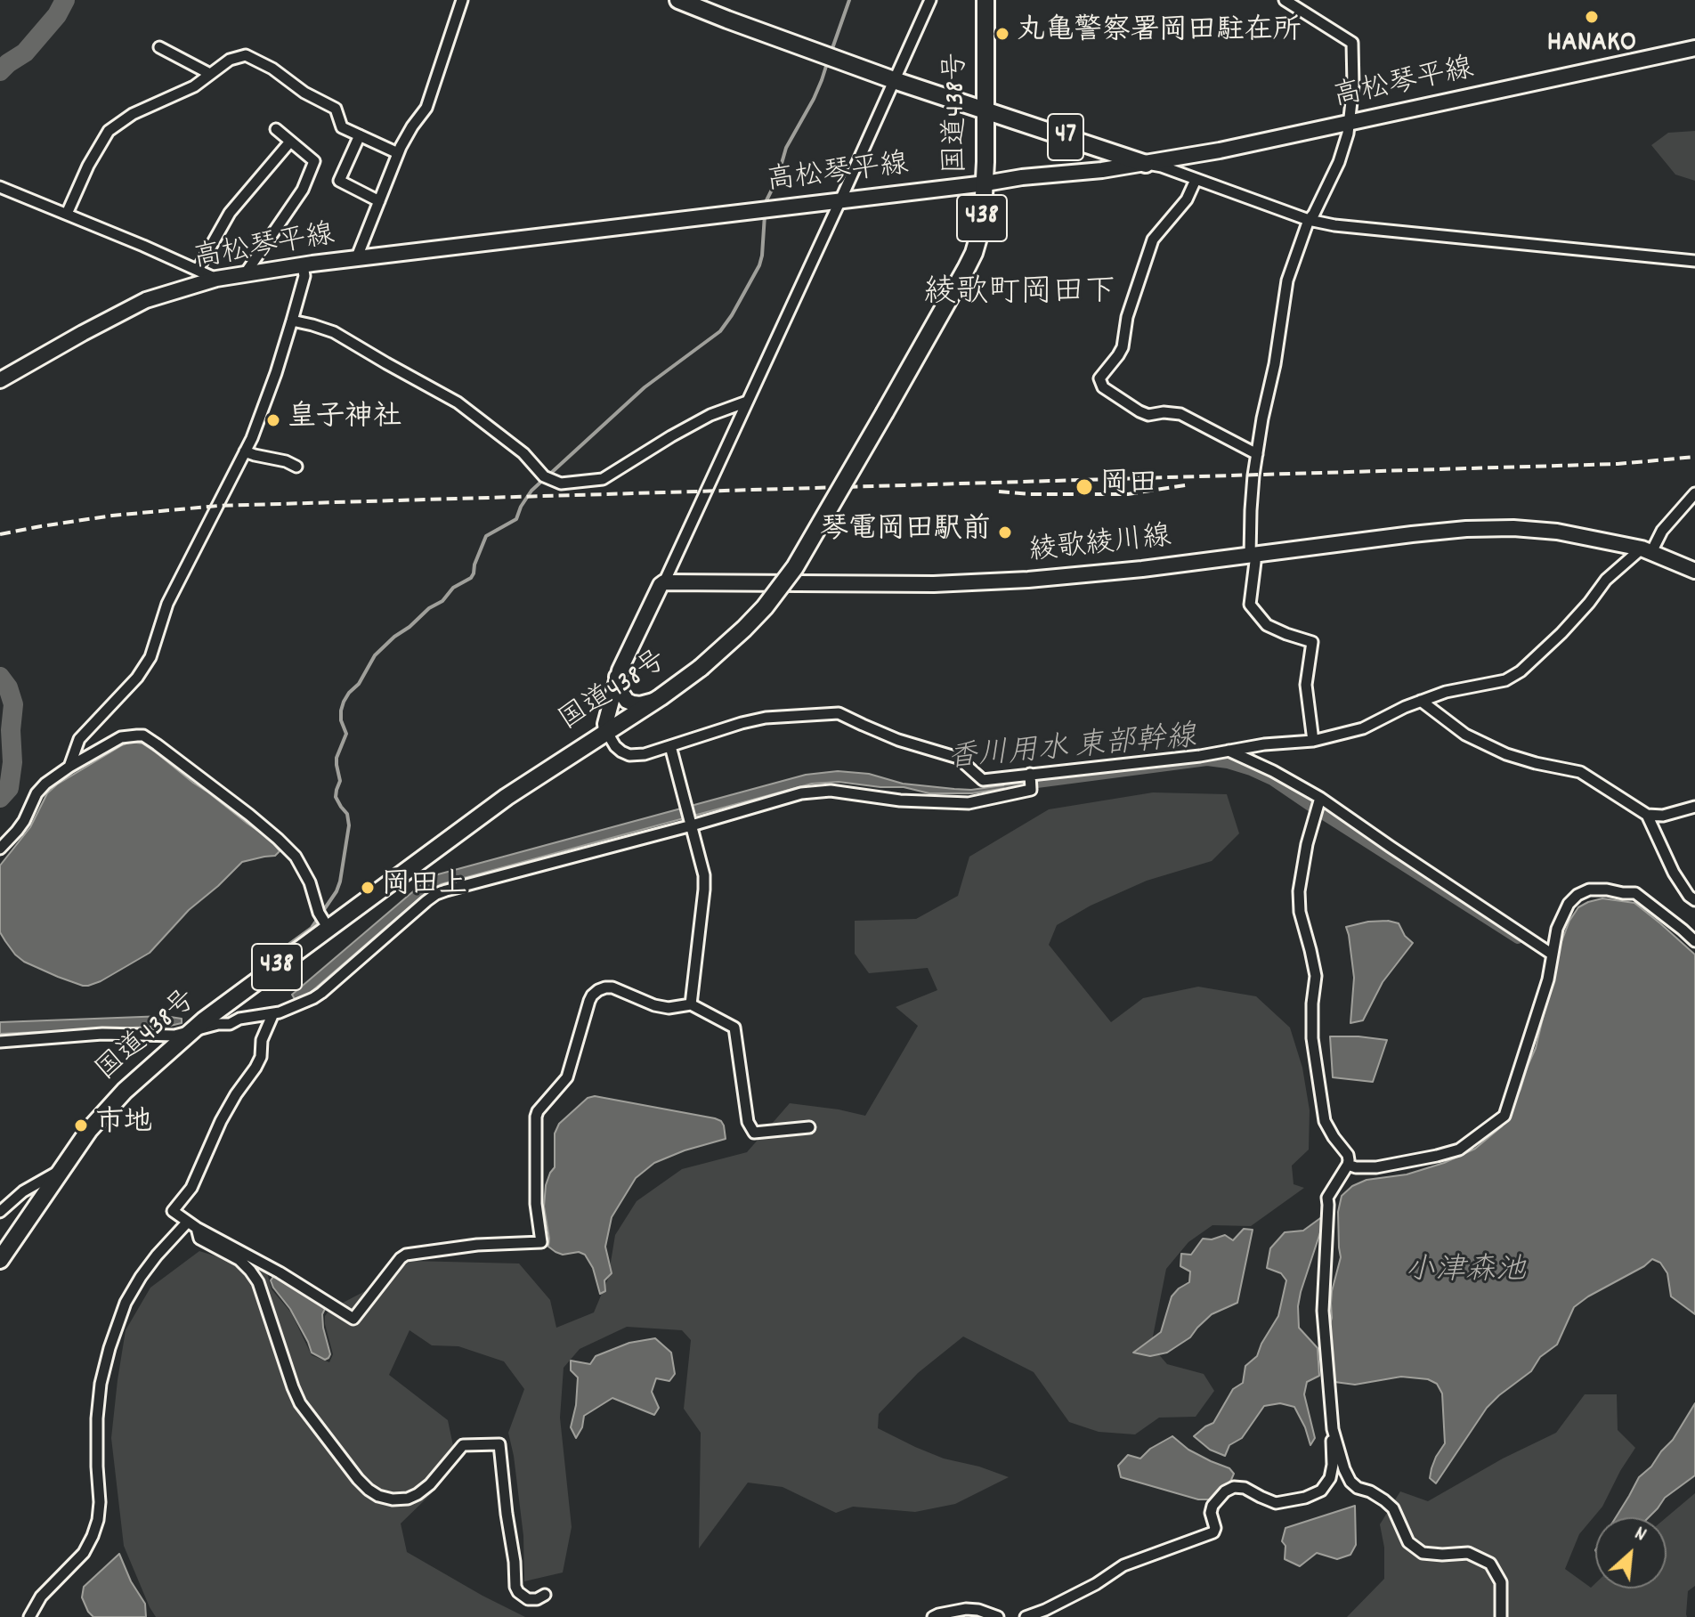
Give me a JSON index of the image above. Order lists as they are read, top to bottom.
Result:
{
  "streets": {
    "main road": [
      "高松琴平線",
      "国道438号",
      "47",
      "438",
      "綾歌綾川線"
    ]
  },
  "crossings": [
    ["高松琴平線", "国道438号"],
    ["高松琴平線", "47"],
    ["国道438号", "47"]
  ],
  "districts": ["綾歌町岡田下"],
  "water": ["香川用水 東部幹線", "小津森池"],
  "places": [
    "HANAKO",
    "丸亀警察署岡田駐在所",
    "皇子神社",
    "岡田",
    "琴電岡田駅前",
    "岡田上",
    "市地"
  ],
  "north": "top right"
}
